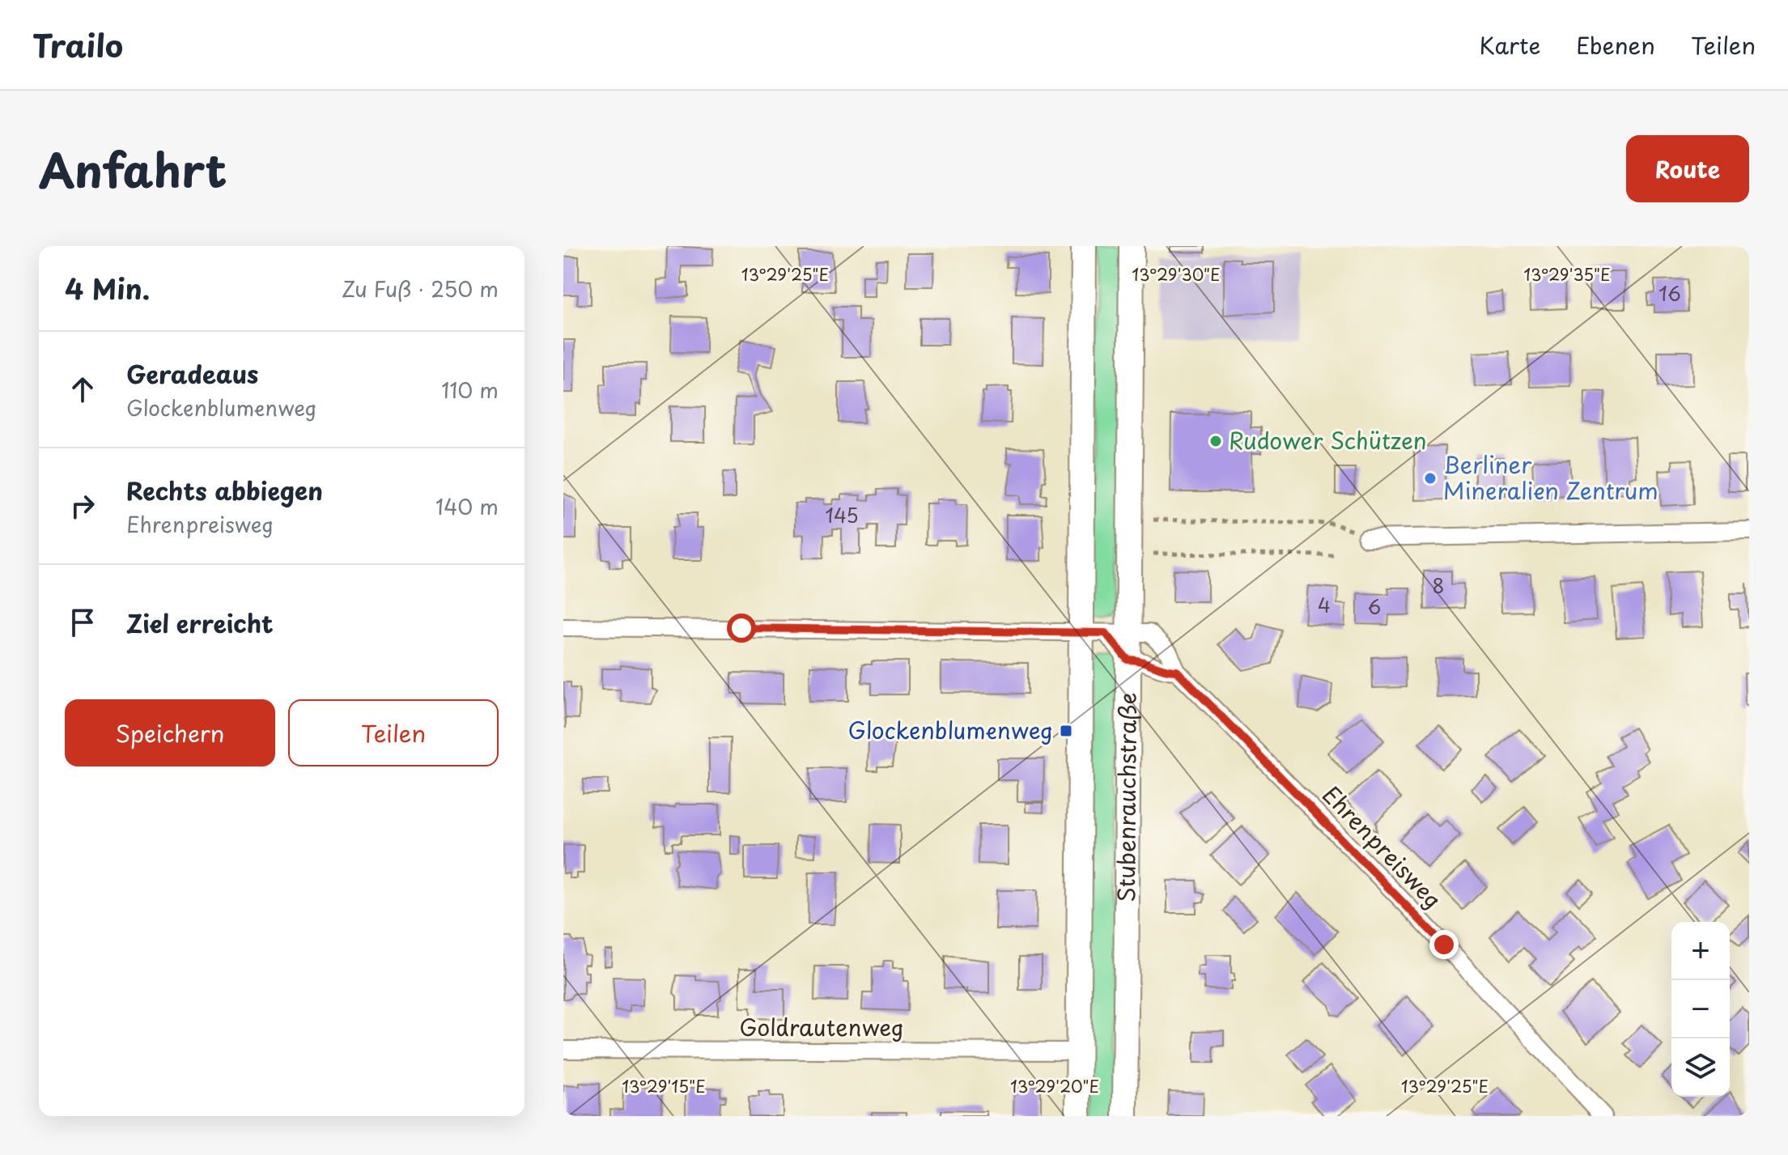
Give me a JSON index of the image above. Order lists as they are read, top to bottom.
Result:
{
  "streets": {
    "main road": ["Stubenrauchstraße"],
    "street": ["Ehrenpreisweg", "Goldrautenweg"]
  },
  "crossings": [
    ["Stubenrauchstraße", "Ehrenpreisweg"],
    ["Stubenrauchstraße", "Goldrautenweg"]
  ],
  "places": {
    "other": ["Rudower Schützen", "Berliner Mineralien Zentrum"],
    "transit": ["Glockenblumenweg"]
  },
  "house_numbers": [
    "16",
    "145",
    "8",
    "4",
    "6"
  ],
  "page": {
    "header": "Trailo",
    "nav": ["Karte", "Ebenen", "Teilen"],
    "title": "Anfahrt",
    "buttons": [
      "Route",
      ["Speichern", "Teilen"]
    ],
    "heading": ["4 Min.", "Zu Fuß · 250 m"],
    "list": [
      ["Geradeaus", "Glockenblumenweg", "110 m"],
      ["Rechts abbiegen", "Ehrenpreisweg", "140 m"],
      "Ziel erreicht"
    ],
    "map_buttons": ["+", "−"]
  },
  "coordinates": [
    "13°29'30\"E",
    "13°29'25\"E",
    "13°29'35\"E",
    "13°29'15\"E",
    "13°29'20\"E"
  ]
}
